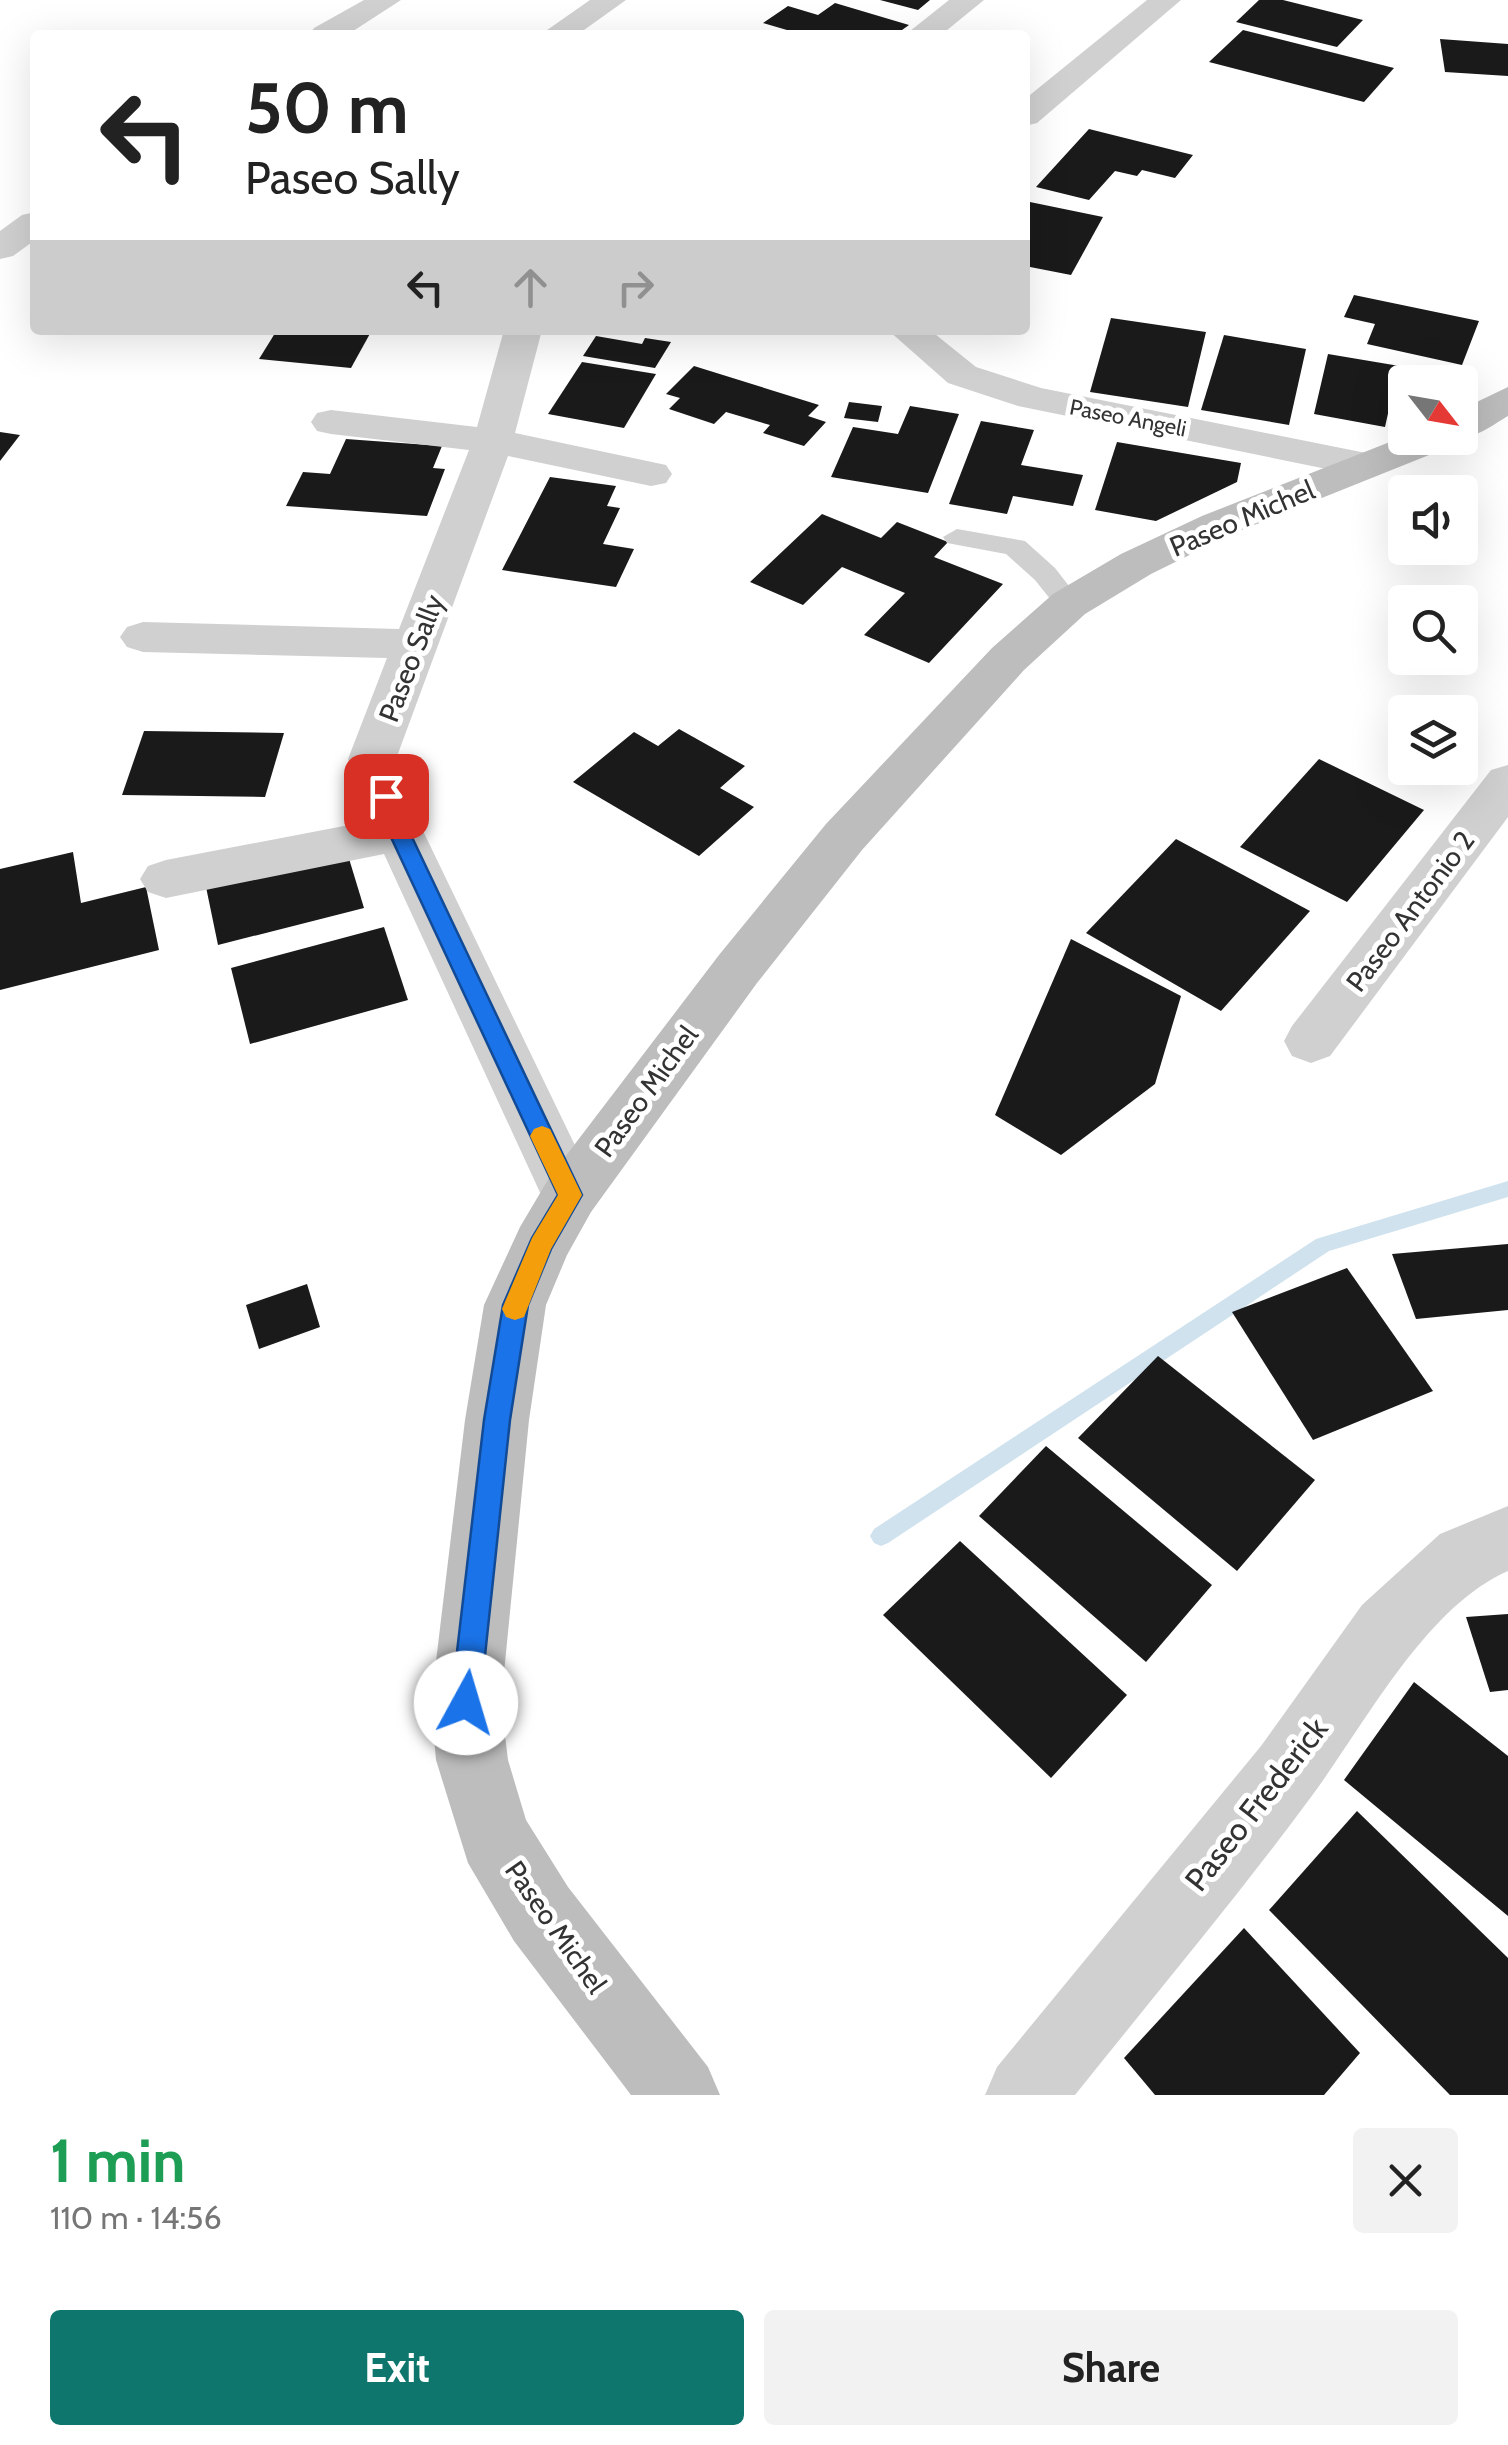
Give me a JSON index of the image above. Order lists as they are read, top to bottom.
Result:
{
  "streets": {
    "street": [
      "Paseo Angeli",
      "Paseo Michel",
      "Paseo Sally",
      "Paseo Antonio 2",
      "Paseo Frederick"
    ]
  },
  "crossings": [
    ["Paseo Angeli", "Paseo Michel"],
    ["Paseo Michel", "Paseo Sally"]
  ],
  "north": "bottom right",
  "page": {
    "turn": ["50 m", "Paseo Sally"],
    "heading": ["1 min", "110 m · 14:56"],
    "buttons": ["Exit", "Share"]
  }
}
